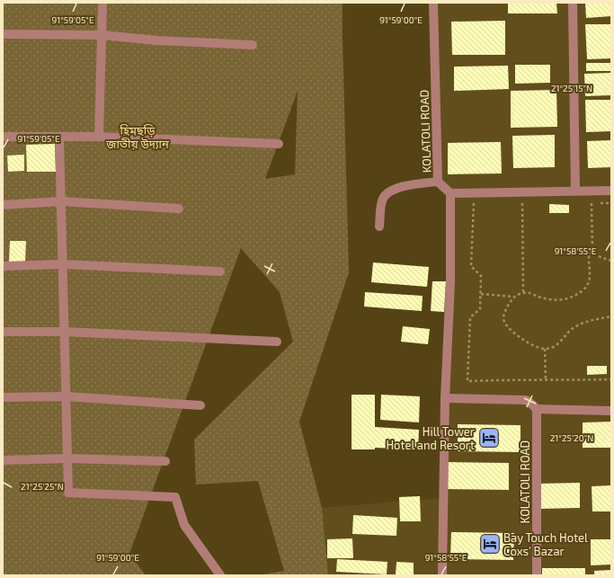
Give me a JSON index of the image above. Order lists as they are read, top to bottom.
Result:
{
  "streets": {
    "street": ["KOLATOLI ROAD"]
  },
  "parks": ["হিমছড়ি জাতীয় উদ্যান"],
  "places": {
    "hotel": ["Hill Tower Hotel and Resort", "Bay Touch Hotel Coxs' Bazar"]
  },
  "coordinates": [
    "91°59'05\"E",
    "91°59'00\"E",
    "21°25'15\"N",
    "91°58'55\"E",
    "21°25'20\"N",
    "21°25'25\"N"
  ]
}
